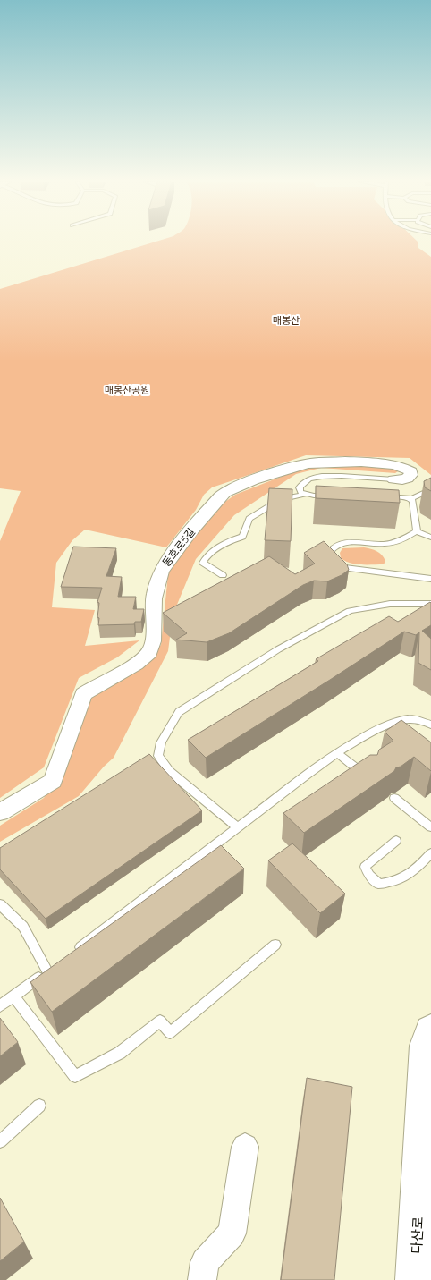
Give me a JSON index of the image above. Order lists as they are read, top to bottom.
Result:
{
  "streets": {
    "main road": ["다산로"],
    "street": ["동호로5길"]
  },
  "parks": ["매봉산", "매봉산공원"]
}
